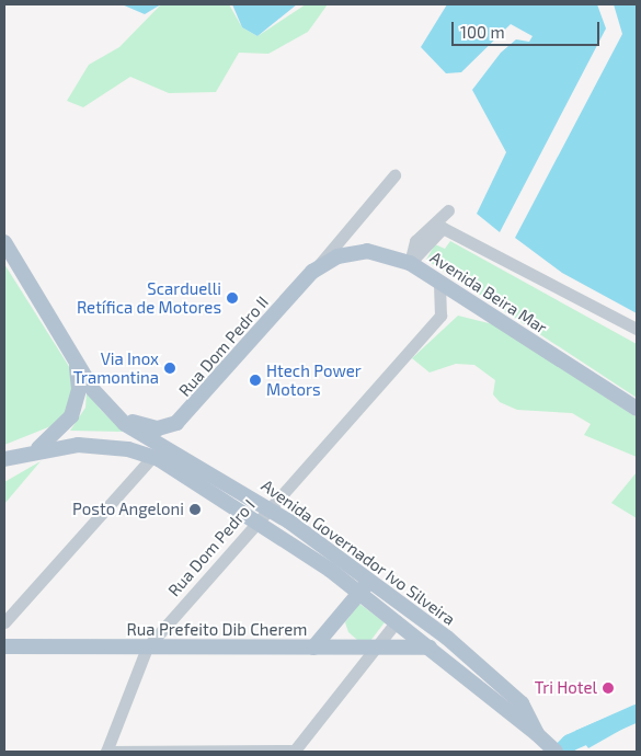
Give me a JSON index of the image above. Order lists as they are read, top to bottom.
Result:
{
  "streets": {
    "main road": [
      "Avenida Beira Mar",
      "Rua Dom Pedro II",
      "Avenida Governador Ivo Silveira",
      "Rua Prefeito Dib Cherem"
    ],
    "street": ["Rua Dom Pedro I"]
  },
  "crossings": [
    ["Avenida Beira Mar", "Rua Dom Pedro II"],
    ["Avenida Beira Mar", "Rua Dom Pedro I"],
    ["Rua Dom Pedro II", "Avenida Governador Ivo Silveira"],
    ["Rua Dom Pedro I", "Avenida Governador Ivo Silveira"],
    ["Rua Dom Pedro I", "Rua Prefeito Dib Cherem"],
    ["Avenida Governador Ivo Silveira", "Rua Prefeito Dib Cherem"]
  ],
  "places": [
    "Scarduelli Retífica de Motores",
    "Via Inox Tramontina",
    "Htech Power Motors",
    "Posto Angeloni",
    "Tri Hotel"
  ],
  "scale_bar": "100 m"
}
